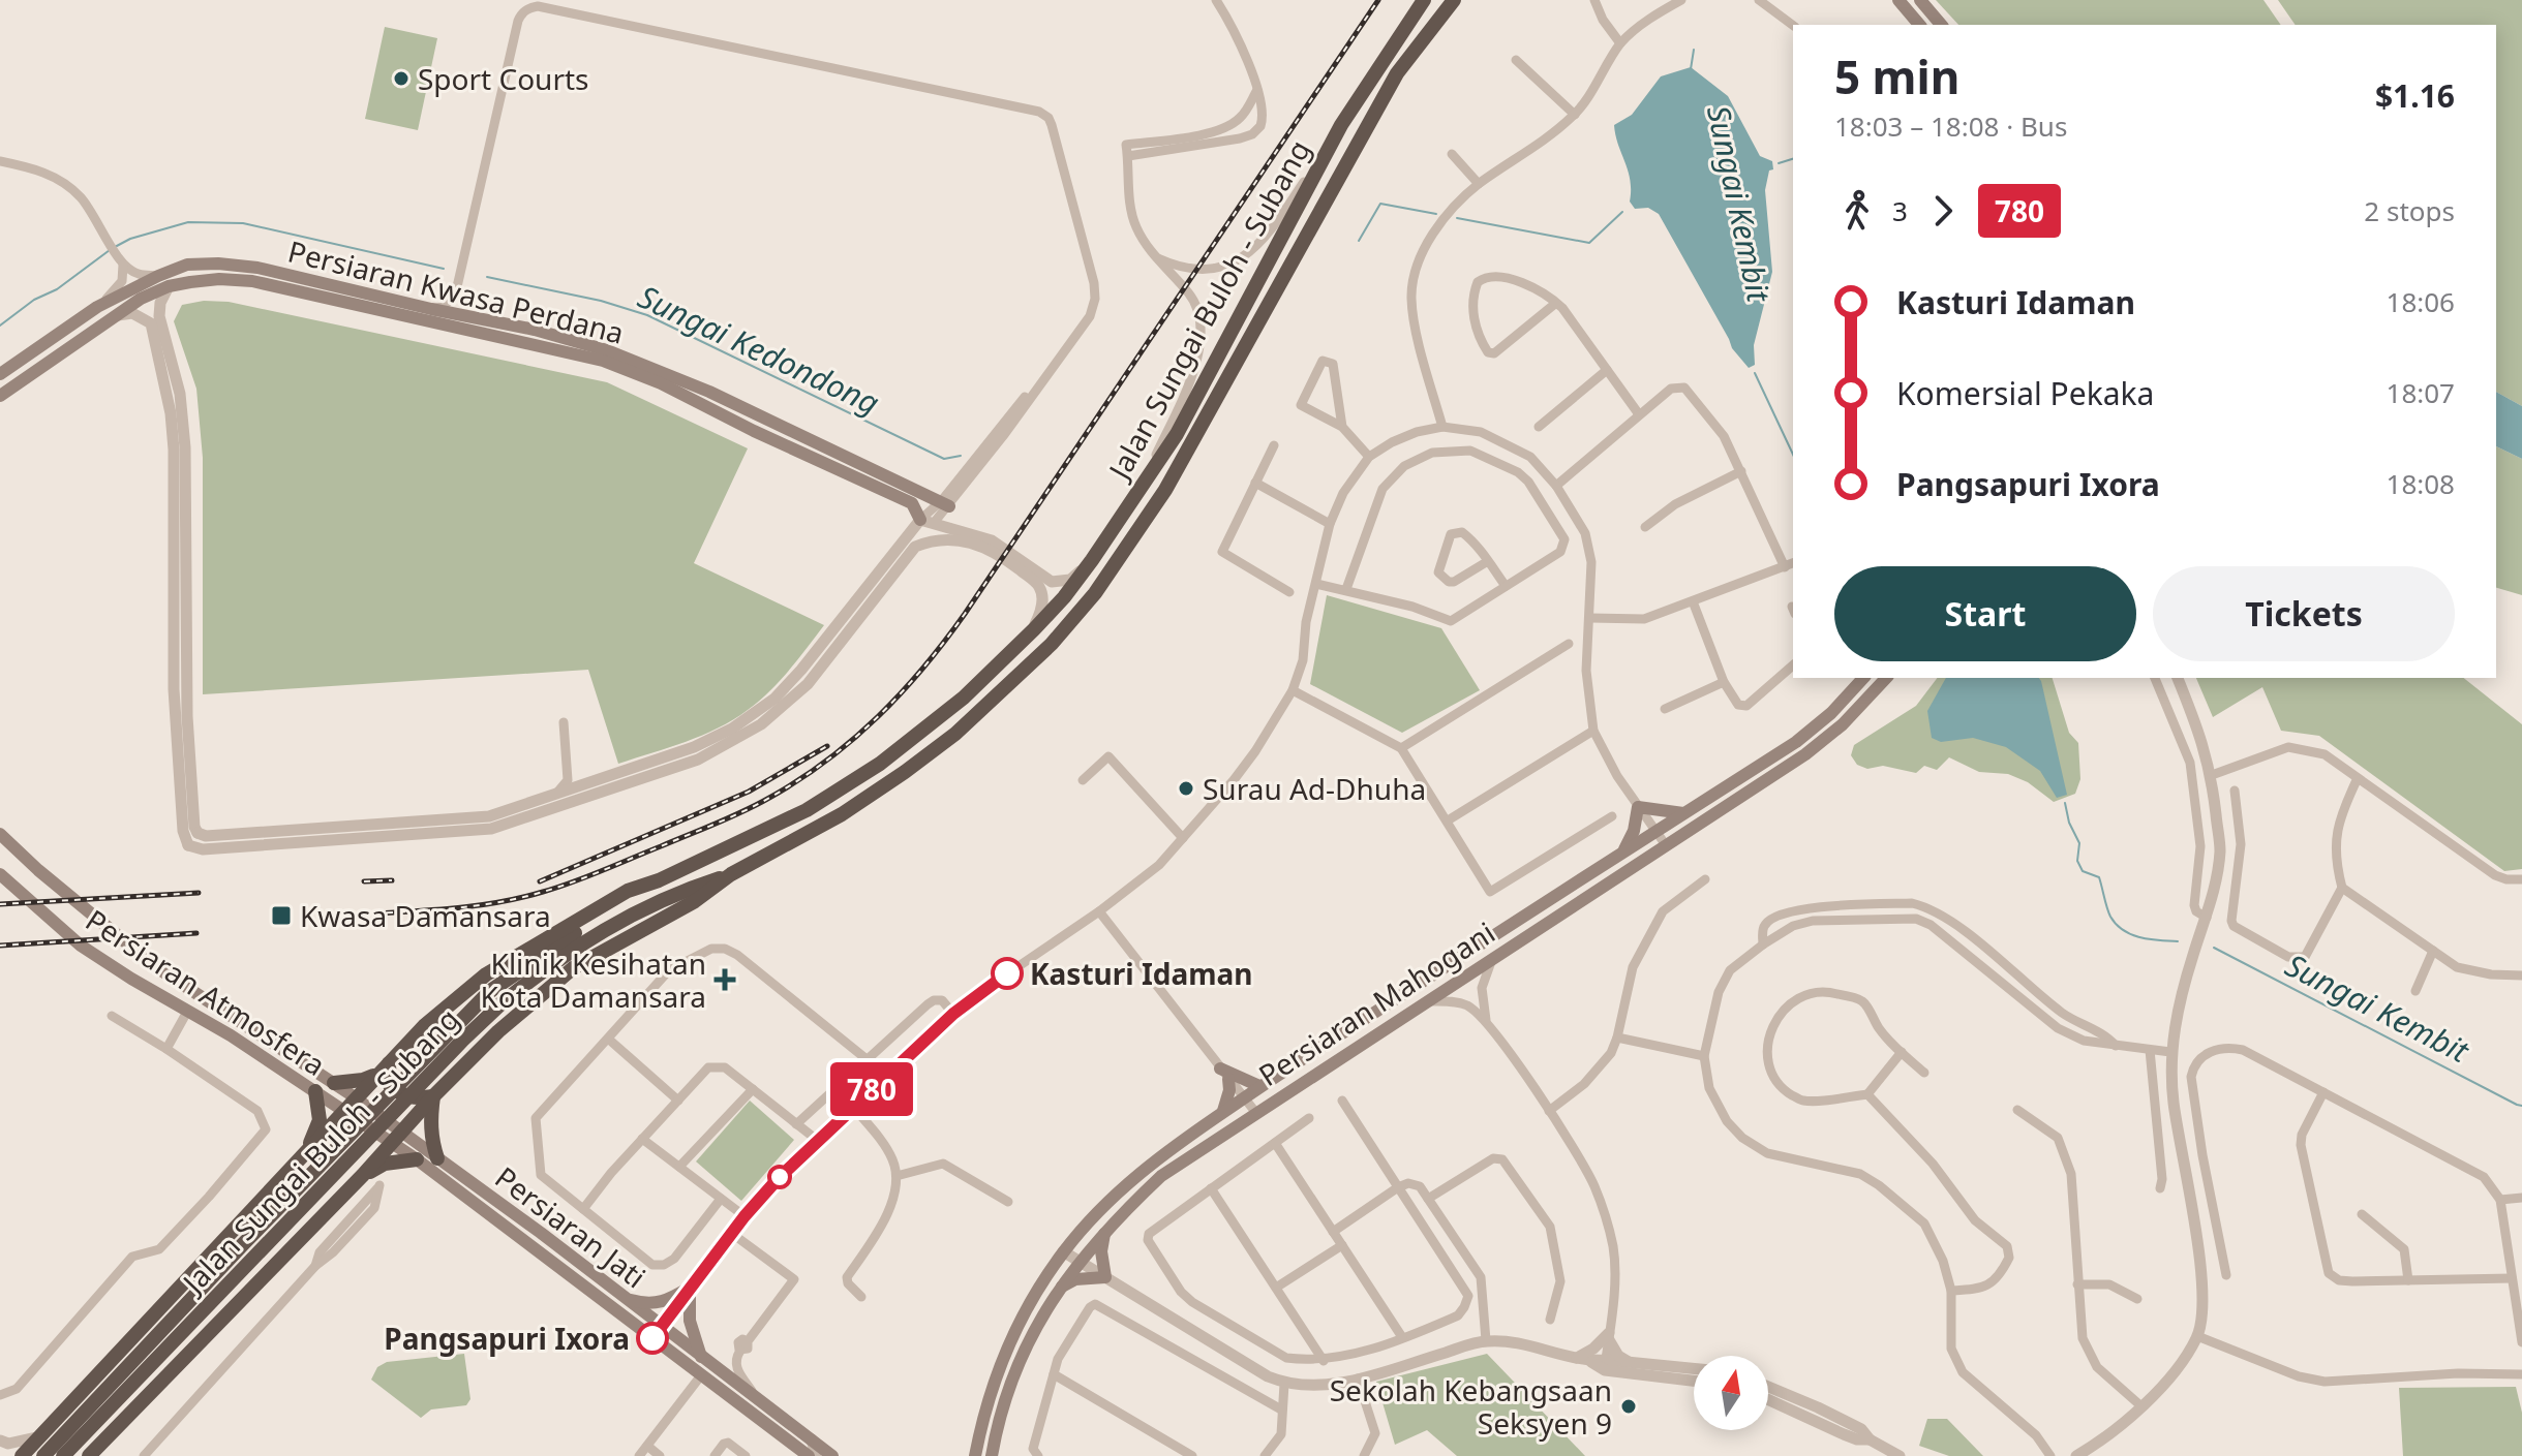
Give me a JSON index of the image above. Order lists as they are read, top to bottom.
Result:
{
  "streets": {
    "highway": ["Jalan Sungai Buloh - Subang"],
    "main road": [
      "Persiaran Kwasa Perdana",
      "Persiaran Atmosfera",
      "Persiaran Mahogani",
      "Persiaran Jati"
    ]
  },
  "crossings": [
    ["Jalan Sungai Buloh - Subang", "Persiaran Atmosfera"],
    ["Jalan Sungai Buloh - Subang", "Persiaran Jati"],
    ["Persiaran Atmosfera", "Persiaran Jati"]
  ],
  "water": ["Sungai Kembit", "Sungai Kedondong"],
  "places": {
    "other": [
      "Sport Courts",
      "Surau Ad-Dhuha",
      "Kasturi Idaman",
      "Pangsapuri Ixora",
      "Sekolah Kebangsaan Seksyen 9"
    ],
    "transit": ["Kwasa Damansara"],
    "health": ["Klinik Kesihatan Kota Damansara"]
  },
  "lines": ["bus line 780"],
  "north": "top",
  "page": {
    "on_map": "780",
    "heading": ["5 min", "18:03 – 18:08 · Bus", "$1.16"],
    "legs": ["3", "780", "2 stops"],
    "list": [
      {
        "name": "Kasturi Idaman",
        "value": "18:06"
      },
      {
        "name": "Komersial Pekaka",
        "value": "18:07"
      },
      {
        "name": "Pangsapuri Ixora",
        "value": "18:08"
      }
    ],
    "buttons": ["Start", "Tickets"]
  }
}
